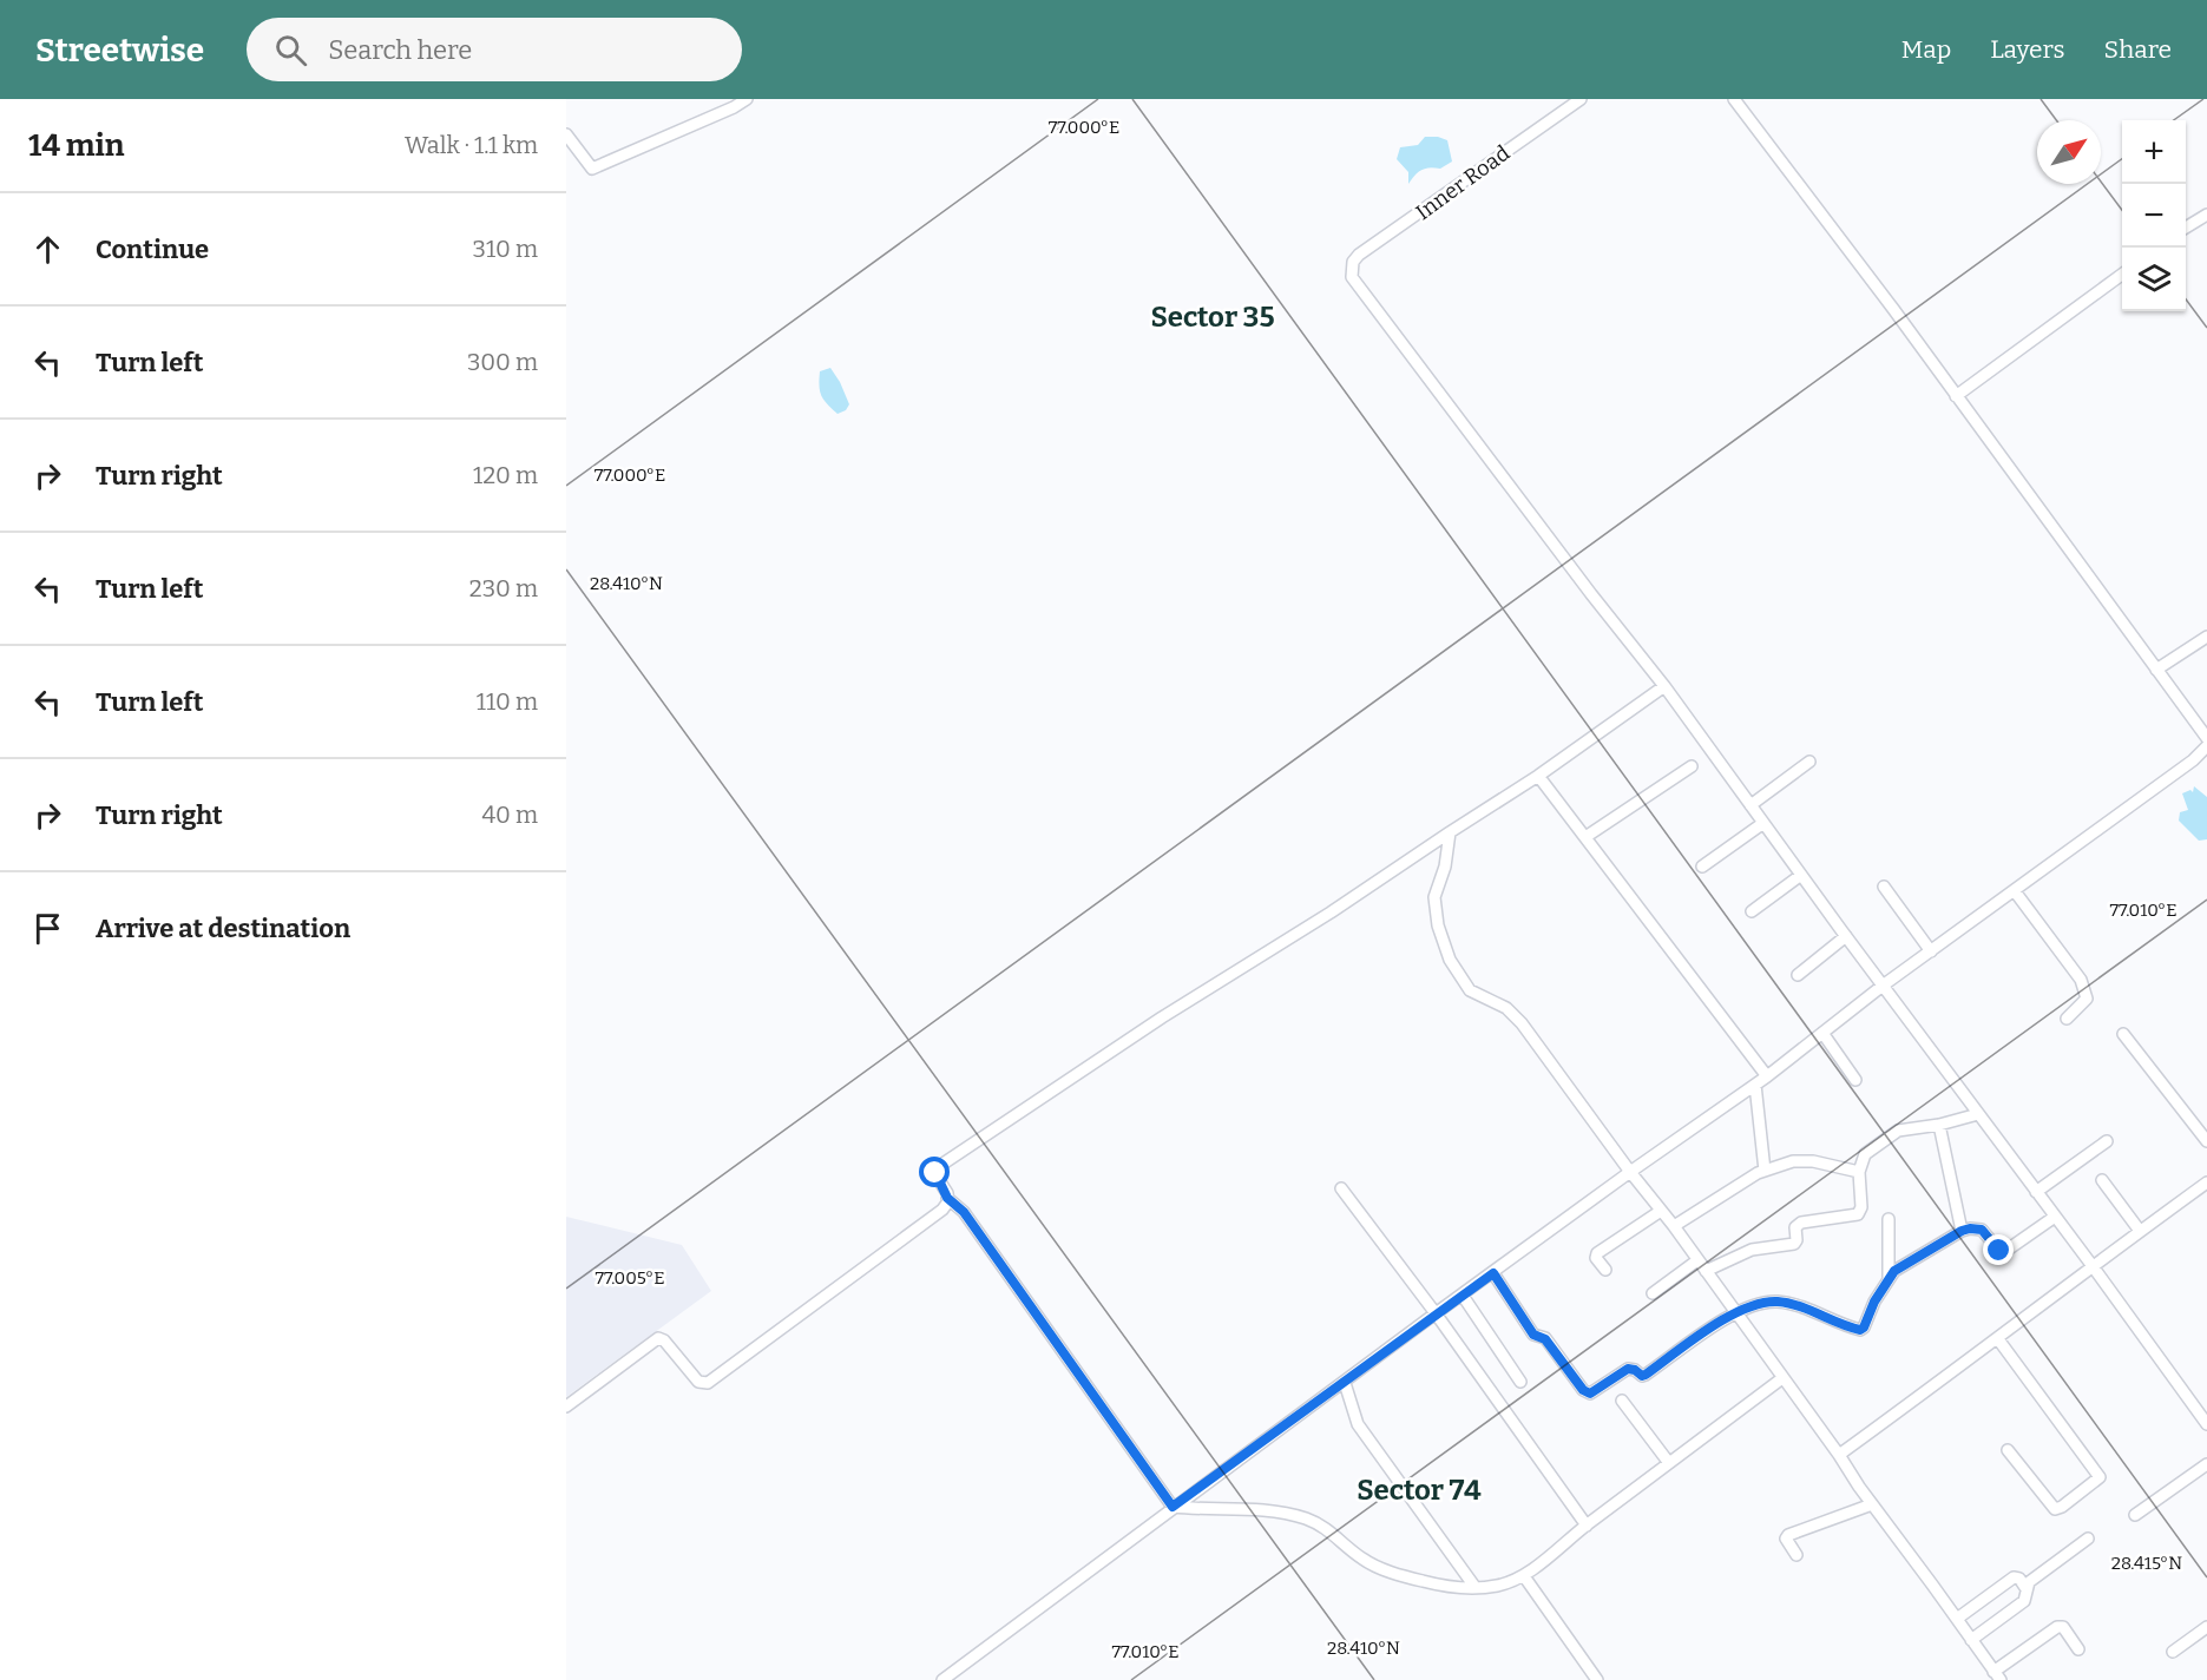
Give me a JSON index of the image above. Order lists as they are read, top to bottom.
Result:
{
  "streets": {
    "street": ["Inner Road"]
  },
  "districts": ["Sector 35", "Sector 74"],
  "north": "top right",
  "page": {
    "header": "Streetwise",
    "search": "Search here",
    "nav": ["Map", "Layers", "Share"],
    "heading": ["14 min", "Walk · 1.1 km"],
    "map_buttons": ["+", "−"],
    "list": [
      ["Continue", "310 m"],
      ["Turn left", "300 m"],
      ["Turn right", "120 m"],
      ["Turn left", "230 m"],
      ["Turn left", "110 m"],
      ["Turn right", "40 m"],
      "Arrive at destination"
    ]
  },
  "coordinates": [
    "77.000°E",
    "28.410°N",
    "77.010°E",
    "77.005°E",
    "28.415°N"
  ]
}
